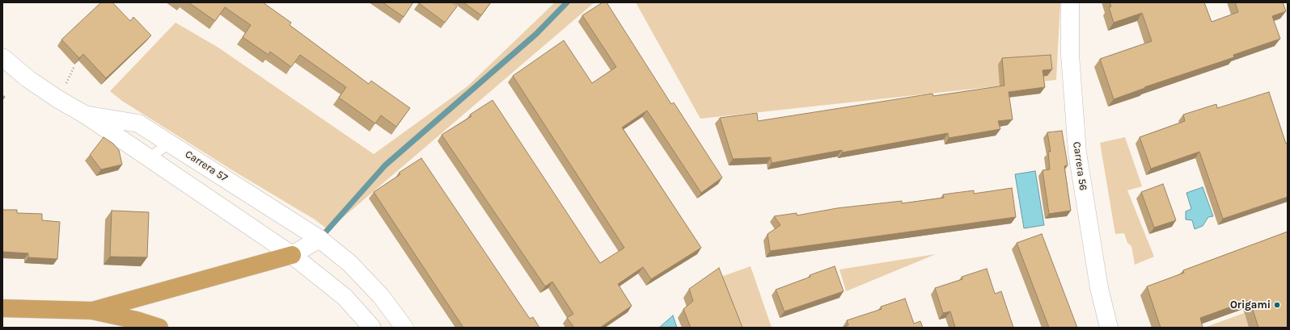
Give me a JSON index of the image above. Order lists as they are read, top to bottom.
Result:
{
  "streets": {
    "street": ["Carrera 57", "Carrera 56"]
  },
  "places": ["Origami"]
}
